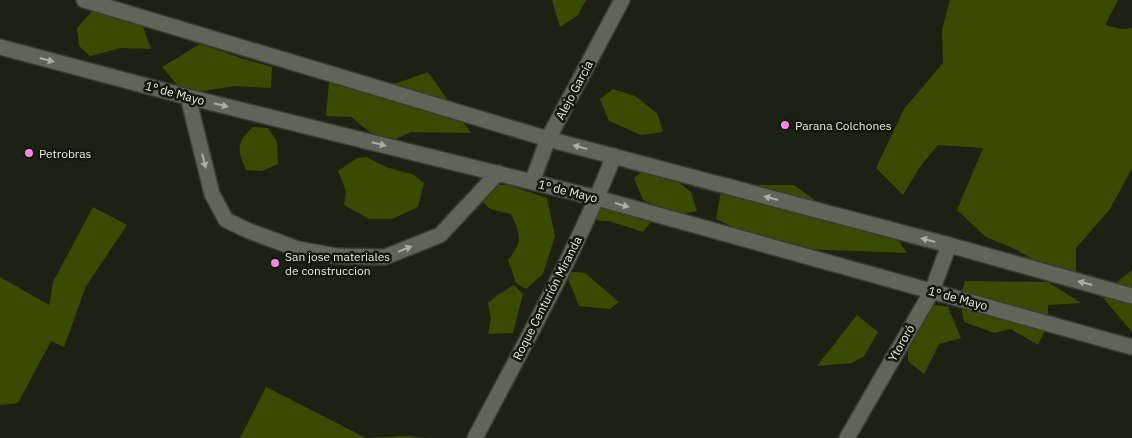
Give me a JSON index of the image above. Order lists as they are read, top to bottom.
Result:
{
  "streets": {
    "street": [
      "Alejo García",
      "1° de Mayo",
      "Roque Centurión Miranda",
      "Ytororó"
    ]
  },
  "crossings": [
    ["Alejo García", "1° de Mayo"],
    ["1° de Mayo", "Roque Centurión Miranda"],
    ["1° de Mayo", "Ytororó"]
  ],
  "places": ["Parana Colchones", "Petrobras", "San jose materiales de construccion"]
}
